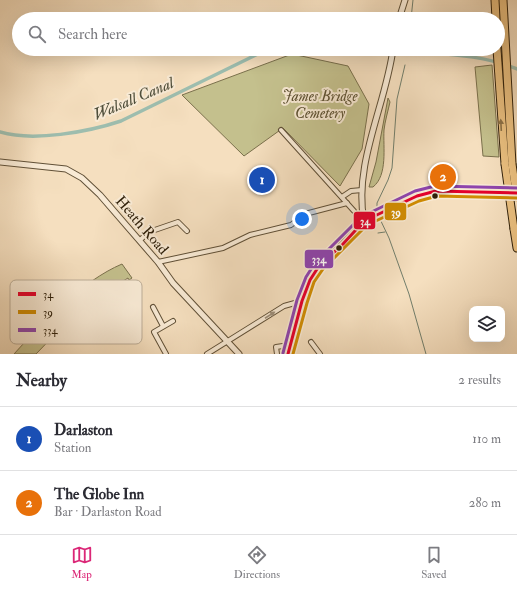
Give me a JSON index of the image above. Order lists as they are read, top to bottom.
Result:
{
  "streets": {
    "street": ["Heath Road"]
  },
  "water": ["Walsall Canal"],
  "parks": ["James Bridge Cemetery"],
  "lines": ["transit line 334", "transit line 34", "transit line 39"],
  "legend": ["34", "39", "334"],
  "page": {
    "search": "Search here",
    "pins": ["2", "1"],
    "heading": ["Nearby", "2 results"],
    "list": [
      {
        "mark": "1",
        "name": "Darlaston",
        "note": "Station",
        "value": "110 m"
      },
      {
        "mark": "2",
        "name": "The Globe Inn",
        "note": "Bar · Darlaston Road",
        "value": "280 m"
      }
    ],
    "nav": ["Map", "Directions", "Saved"]
  }
}
